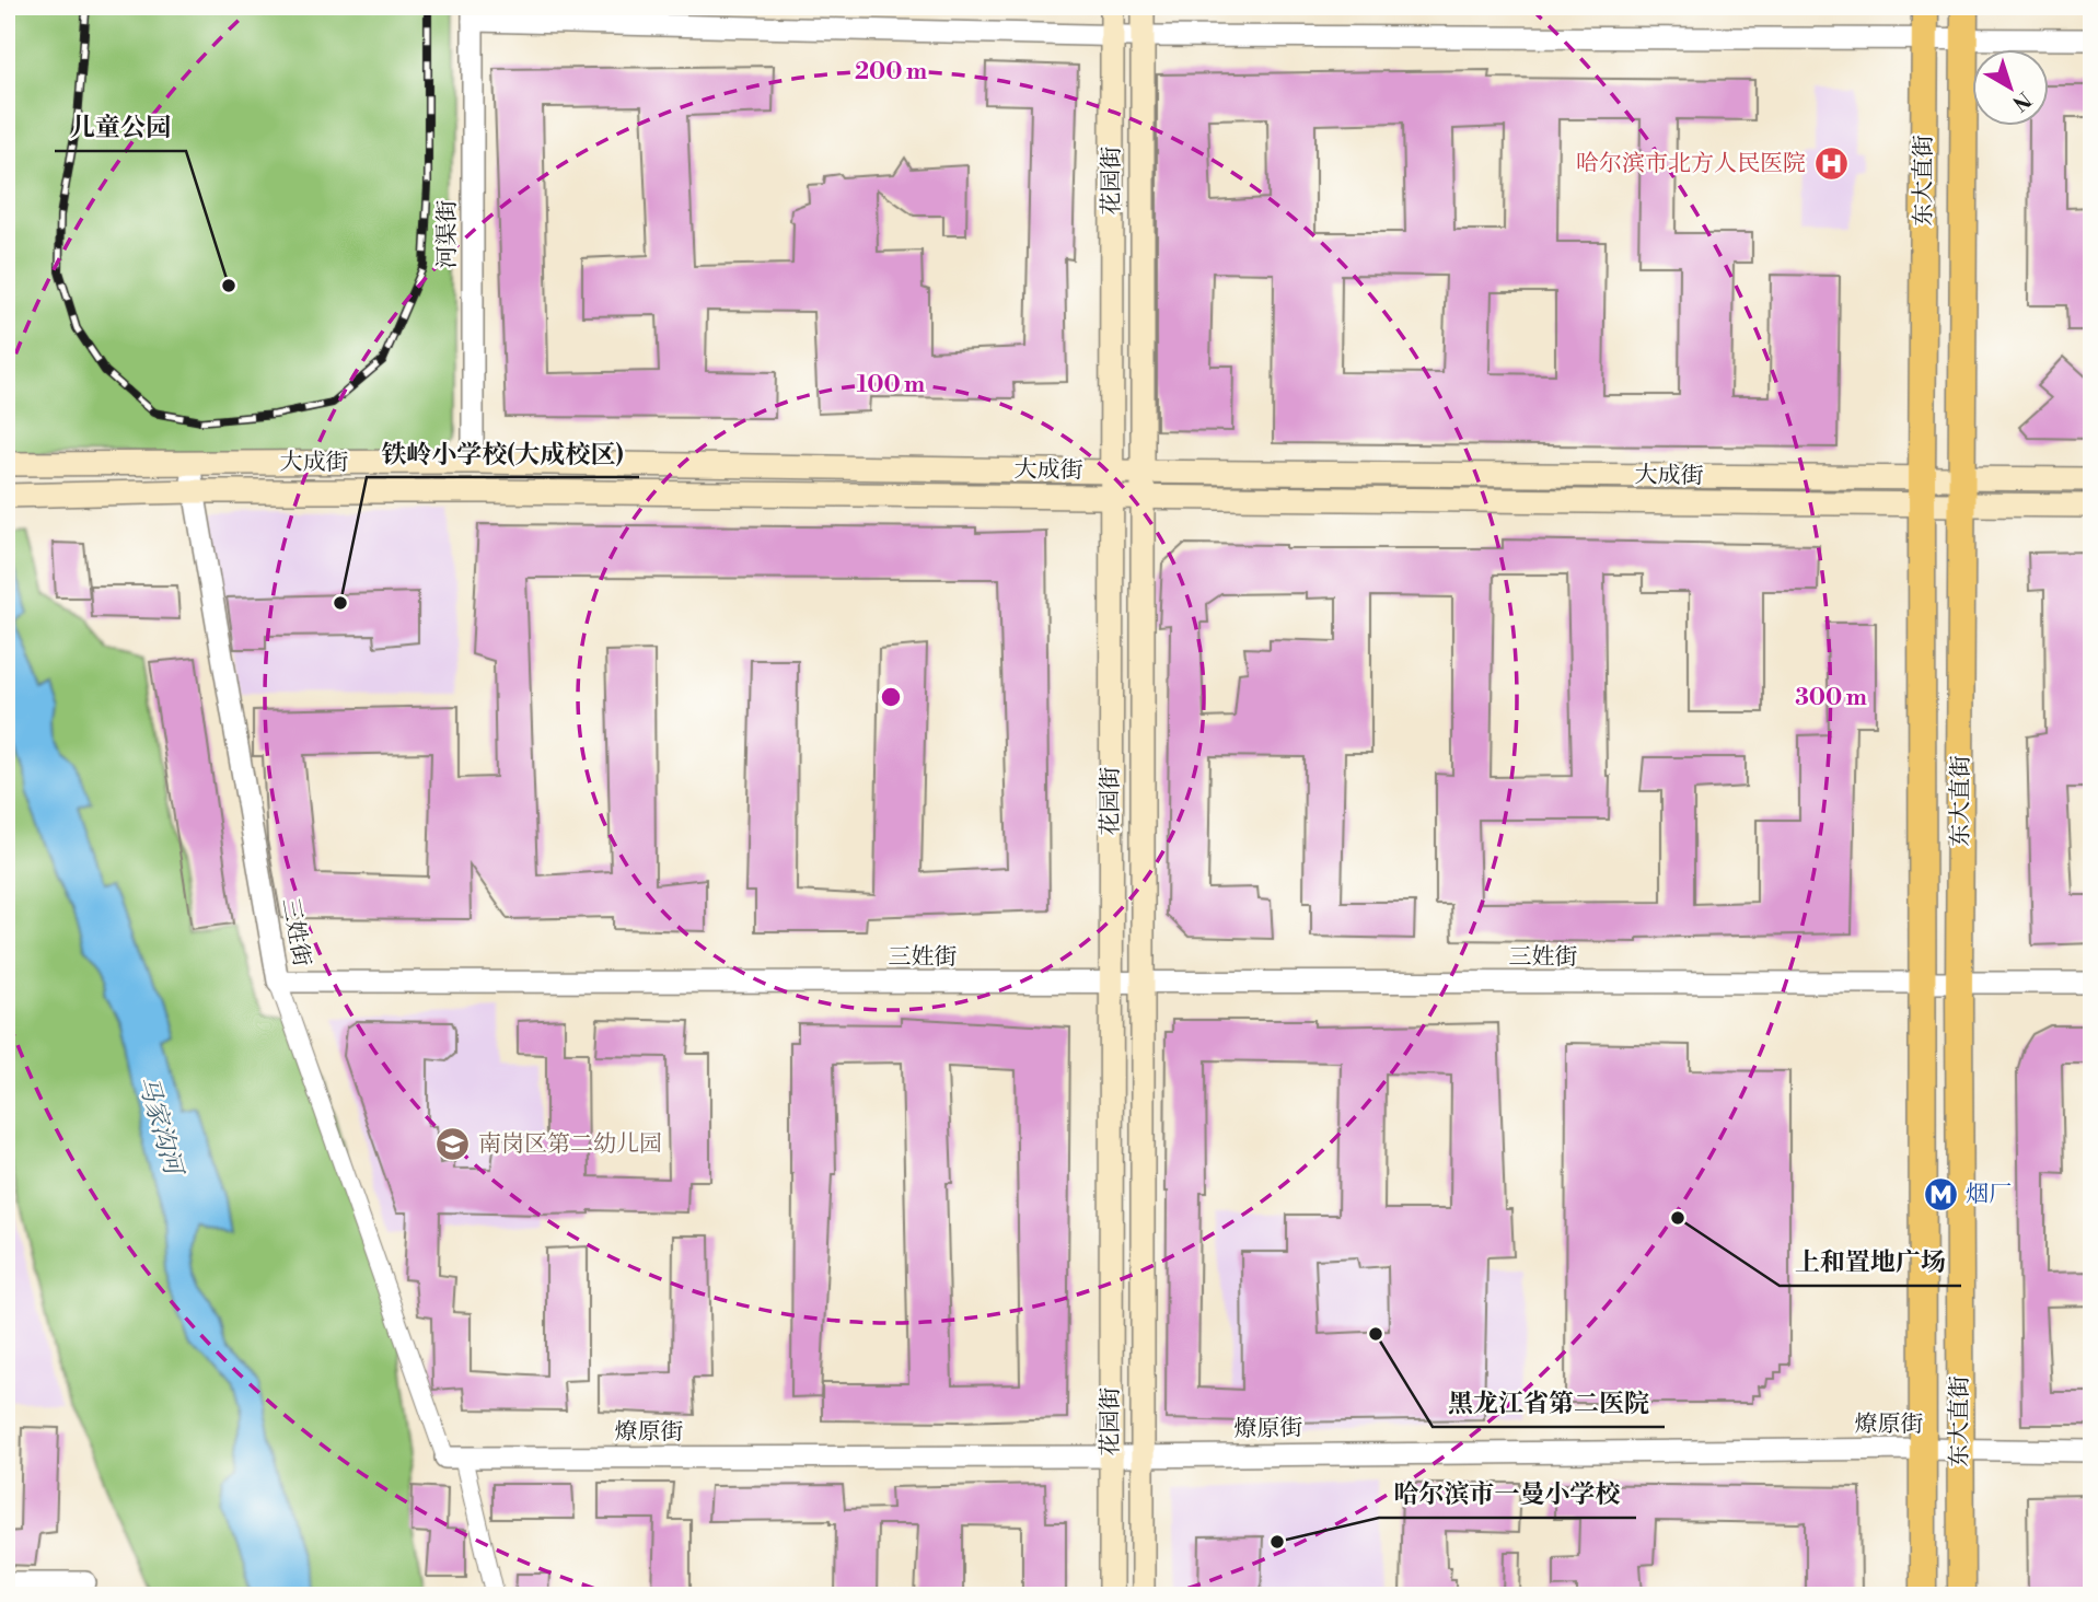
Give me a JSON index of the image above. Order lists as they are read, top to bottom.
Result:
{
  "streets": {
    "main road": ["花园街", "东大直街", "大成街"],
    "street": ["河渠街", "三姓街", "燎原街"]
  },
  "crossings": [
    ["花园街", "大成街"],
    ["花园街", "三姓街"],
    ["花园街", "燎原街"],
    ["东大直街", "大成街"],
    ["东大直街", "三姓街"],
    ["东大直街", "燎原街"],
    ["河渠街", "大成街"],
    ["大成街", "三姓街"]
  ],
  "water": ["马家沟河"],
  "places": {
    "hospital": ["哈尔滨市北方人民医院"],
    "other": [
      "儿童公园",
      "铁岭小学校(大成校区)",
      "上和置地广场",
      "黑龙江省第二医院",
      "哈尔滨市一曼小学校"
    ],
    "school or university": ["南岗区第二幼儿园"],
    "metro station": ["烟厂"]
  },
  "north": "bottom right",
  "rings": ["200 m", "100 m", "300 m"]
}
